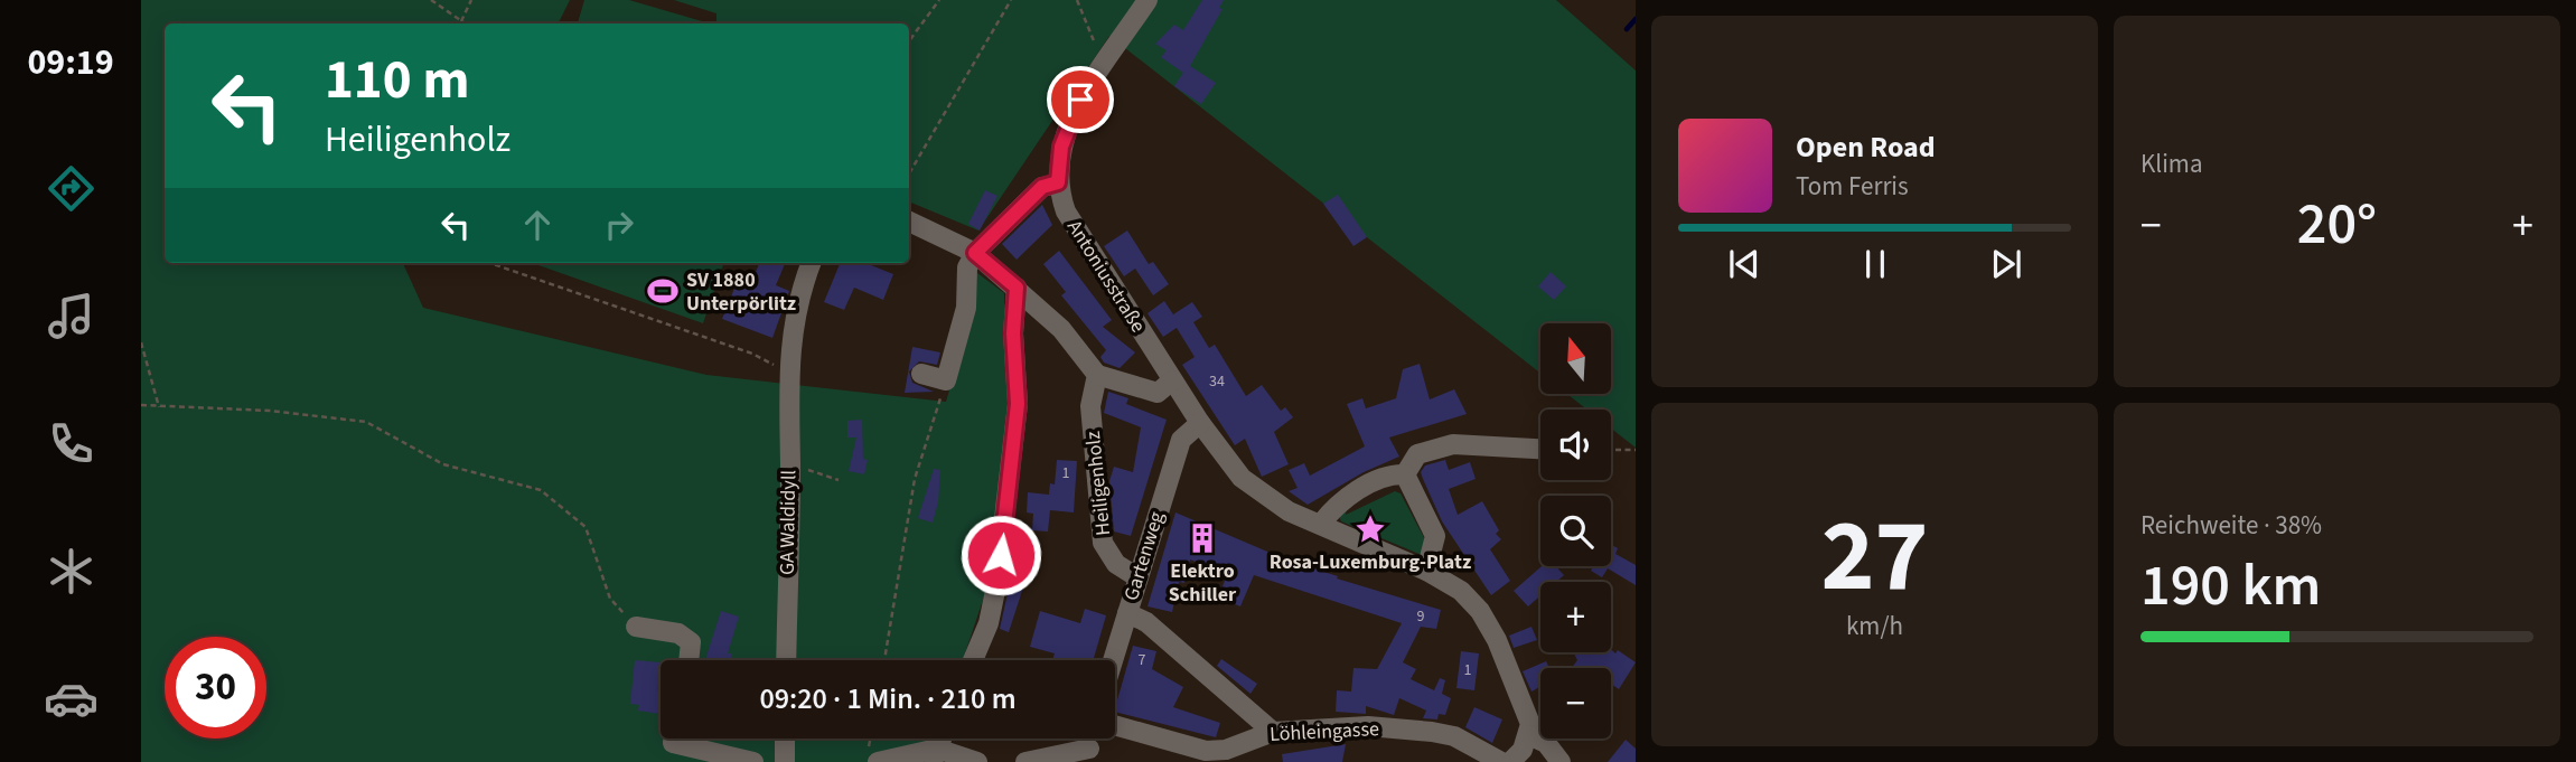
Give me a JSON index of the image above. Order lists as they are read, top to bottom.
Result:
{
  "streets": {
    "street": [
      "Antoniusstraße",
      "Heiligenholz",
      "GA Waldidyll",
      "Gartenweg",
      "Löhleingasse"
    ]
  },
  "crossings": [
    ["Antoniusstraße", "Gartenweg"],
    ["Heiligenholz", "Gartenweg"]
  ],
  "places": {
    "sports": ["SV 1880 Unterpörlitz"],
    "place": ["Rosa-Luxemburg-Platz"],
    "building": ["Elektro Schiller"]
  },
  "house_numbers": [
    "34",
    "1",
    "9",
    "7",
    "1"
  ],
  "north": "top",
  "page": {
    "tabs": "09:19",
    "tile": [
      "Klima",
      ["27", "km/h"],
      ["Reichweite · 38%", "190 km"]
    ],
    "turn": ["110 m", "Heiligenholz"],
    "song": ["Open Road", "Tom Ferris"],
    "heat": ["−", "20°", "+"],
    "map_buttons": ["+", "−"],
    "limit": "30",
    "trip": "09:20 · 1 Min. · 210 m"
  }
}
